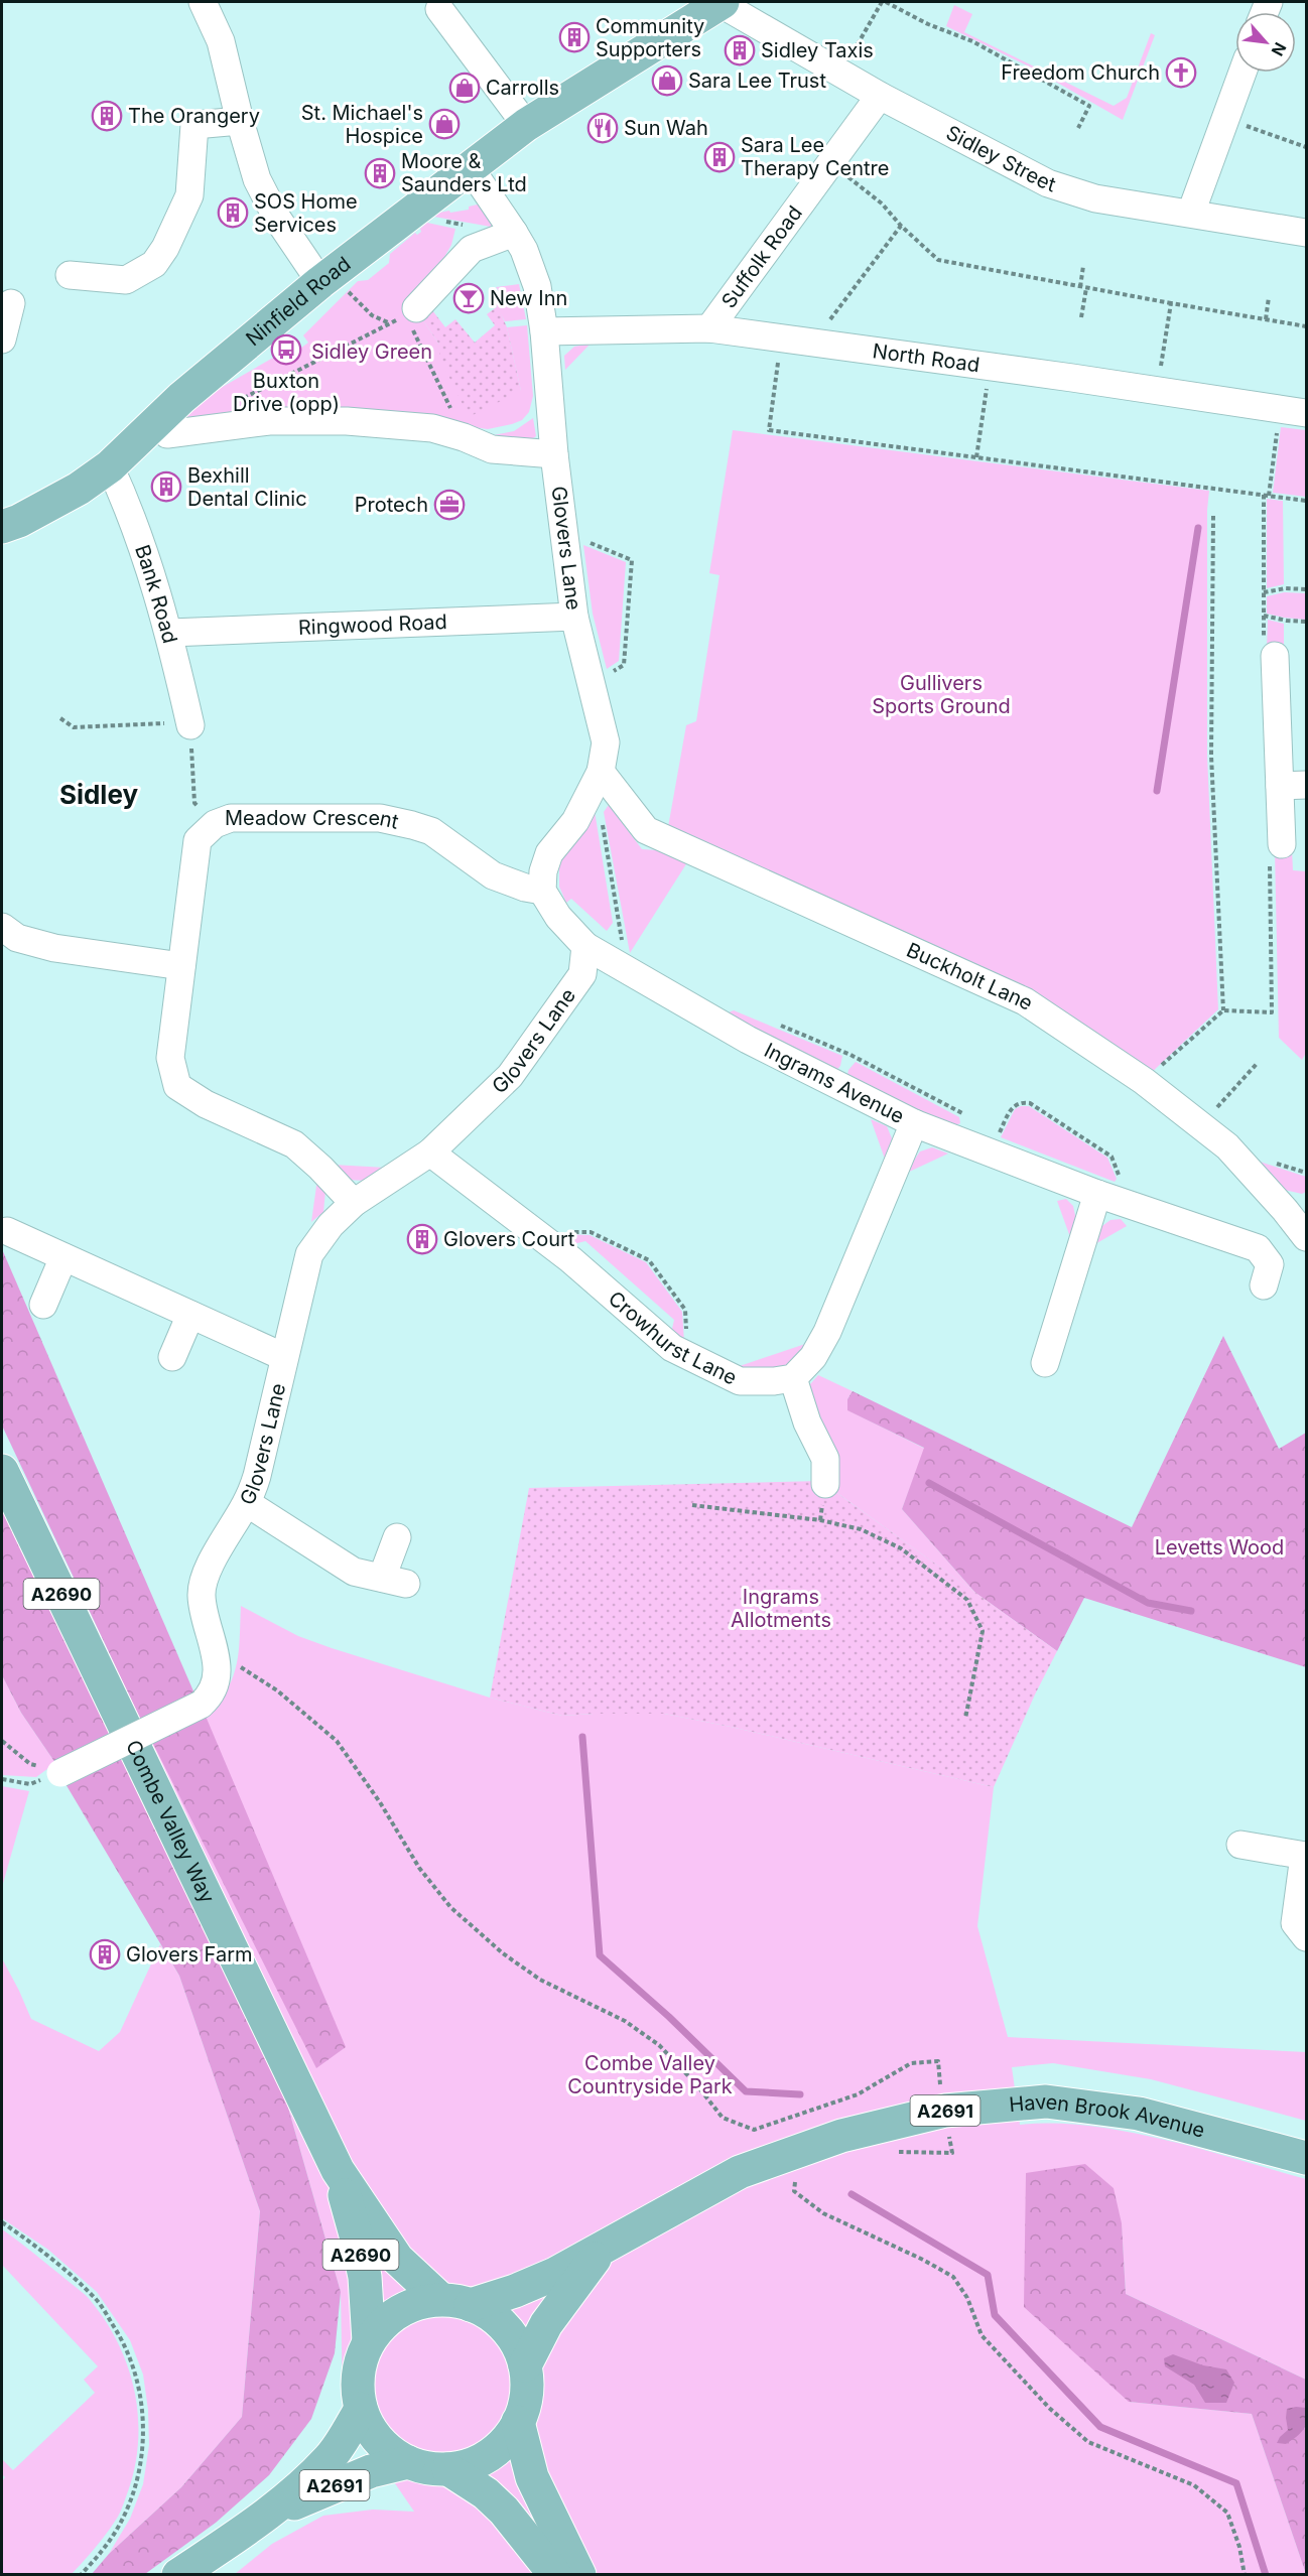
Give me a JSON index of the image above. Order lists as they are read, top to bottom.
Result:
{
  "streets": {
    "main road": [
      "Ninfield Road",
      "A2690",
      "Combe Valley Way",
      "A2691",
      "Haven Brook Avenue"
    ],
    "street": [
      "Sidley Street",
      "Suffolk Road",
      "North Road",
      "Glovers Lane",
      "Bank Road",
      "Ringwood Road",
      "Meadow Crescent",
      "Buckholt Lane",
      "Ingrams Avenue",
      "Crowhurst Lane"
    ]
  },
  "crossings": [
    ["Sidley Street", "Suffolk Road"],
    ["Sidley Street", "Ninfield Road"],
    ["Suffolk Road", "North Road"],
    ["Ninfield Road", "Glovers Lane"],
    ["Ninfield Road", "Bank Road"],
    ["North Road", "Glovers Lane"],
    ["Glovers Lane", "Ringwood Road"],
    ["Glovers Lane", "Meadow Crescent"],
    ["Glovers Lane", "Buckholt Lane"],
    ["Glovers Lane", "Ingrams Avenue"],
    ["Glovers Lane", "Crowhurst Lane"],
    ["Bank Road", "Ringwood Road"],
    ["Combe Valley Way", "A2691"],
    ["Combe Valley Way", "Haven Brook Avenue"],
    ["A2691", "Haven Brook Avenue"]
  ],
  "districts": ["Sidley"],
  "parks": [
    "Sidley Green",
    "Gullivers Sports Ground",
    "Levetts Wood",
    "Ingrams Allotments",
    "Combe Valley Countryside Park"
  ],
  "places": {
    "building": [
      "Community Supporters",
      "Sidley Taxis",
      "The Orangery",
      "Sara Lee Therapy Centre",
      "Moore & Saunders Ltd",
      "SOS Home Services",
      "Bexhill Dental Clinic",
      "Glovers Court",
      "Glovers Farm"
    ],
    "church": ["Freedom Church"],
    "shop": ["Sara Lee Trust", "Carrolls", "St. Michael's Hospice"],
    "restaurant": ["Sun Wah"],
    "bar": ["New Inn"],
    "bus stop": ["Buxton Drive (opp)"],
    "office": ["Protech"]
  },
  "north": "bottom right"
}
